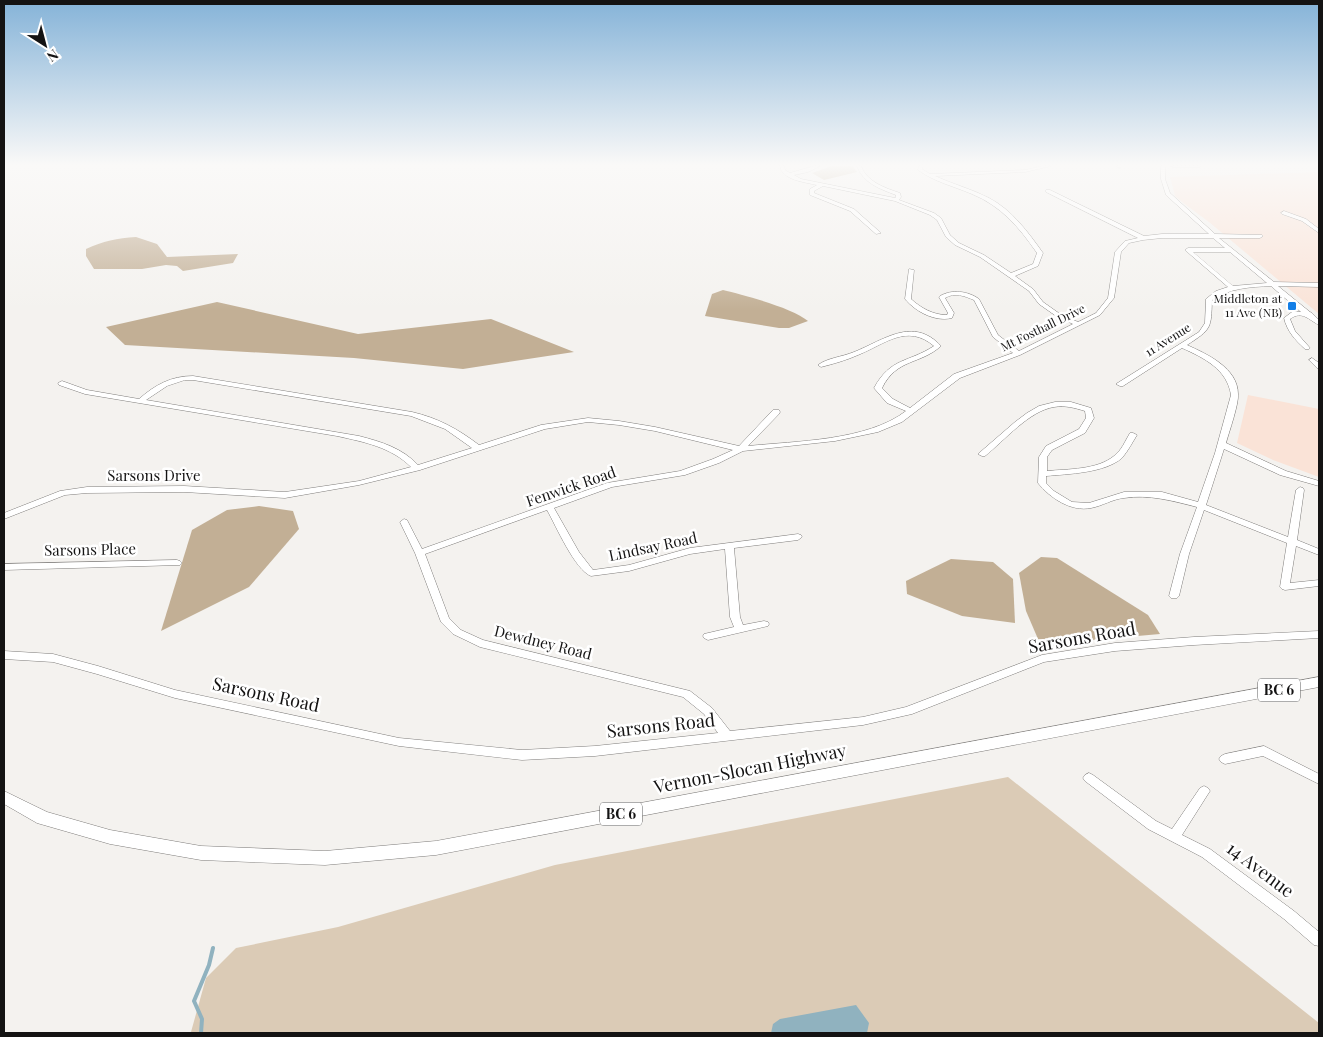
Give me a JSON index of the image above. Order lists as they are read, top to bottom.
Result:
{
  "streets": {
    "main road": ["BC 6", "Vernon-Slocan Highway"],
    "street": [
      "Mt Fosthall Drive",
      "11 Avenue",
      "Sarsons Drive",
      "Fenwick Road",
      "Lindsay Road",
      "Sarsons Place",
      "Sarsons Road",
      "Dewdney Road",
      "14 Avenue"
    ]
  },
  "crossings": [
    ["Mt Fosthall Drive", "Sarsons Drive"],
    ["Mt Fosthall Drive", "Fenwick Road"],
    ["Fenwick Road", "Lindsay Road"],
    ["Fenwick Road", "Dewdney Road"],
    ["Sarsons Road", "Dewdney Road"]
  ],
  "places": {
    "transit": ["Middleton at 11 Ave (NB)"]
  },
  "north": "bottom right"
}
